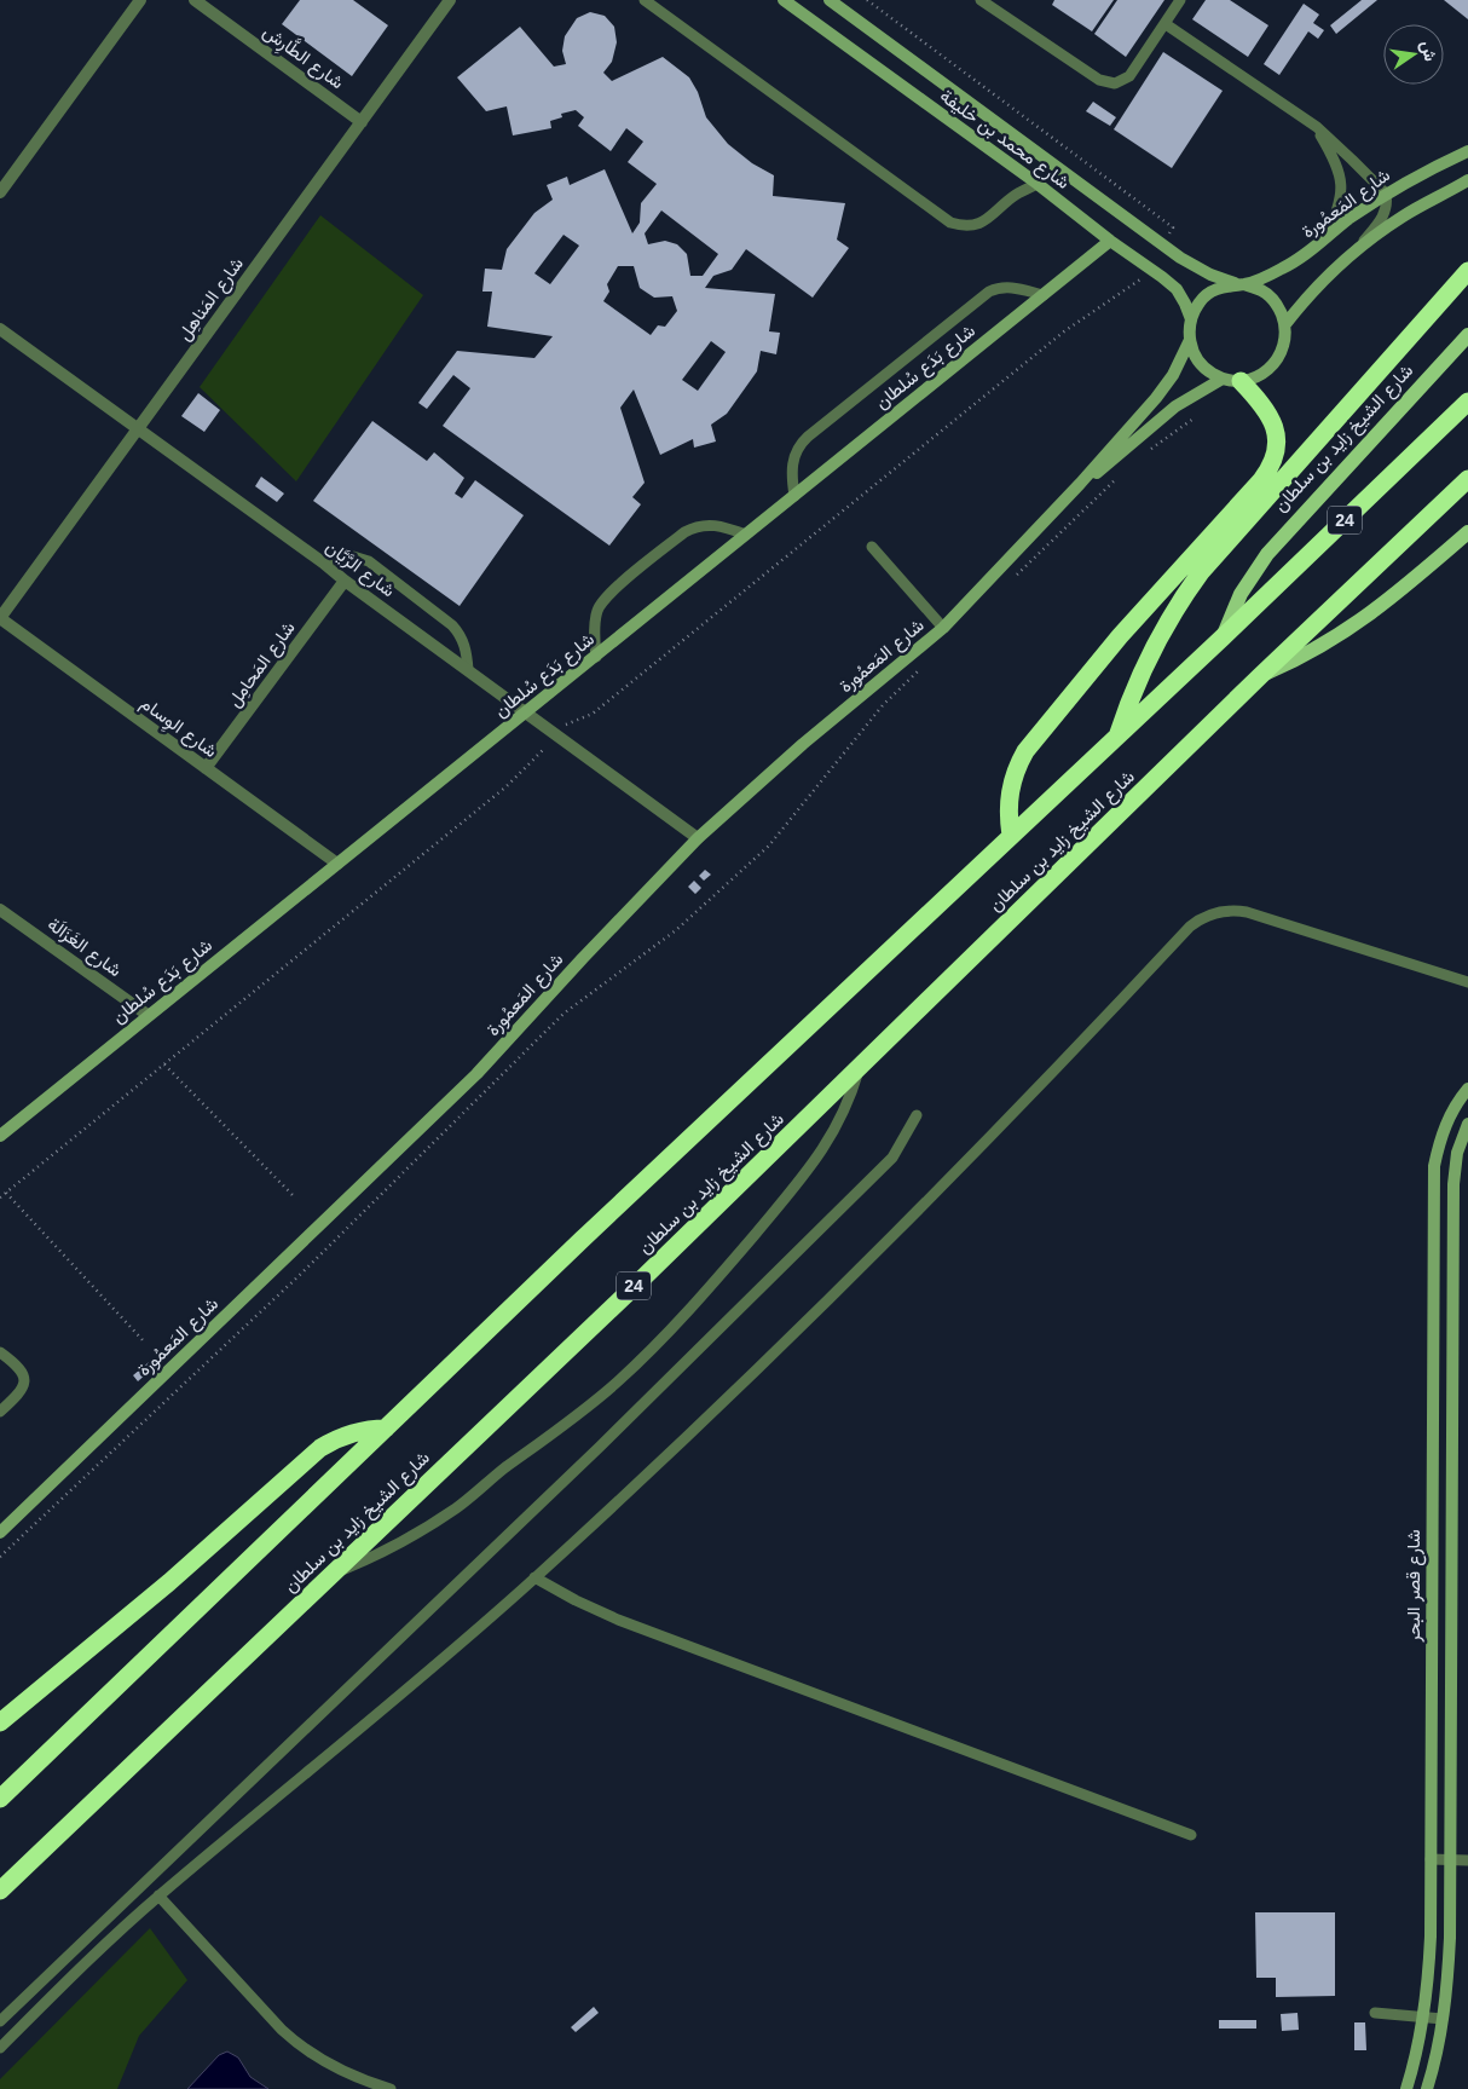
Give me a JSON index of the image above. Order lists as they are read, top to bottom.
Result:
{
  "streets": {
    "highway": ["شارع الشيخ زايد بن سلطان", "24"],
    "street": [
      "شارع الطَّارِش",
      "شارع محمد بن خليفة",
      "شارع المَعمُورة",
      "شارع المَناهِل",
      "شارع بَدَع سُلطان",
      "شارع الرَّيَّان",
      "شارع المَحامِل",
      "شارع الوِسام",
      "شارع الغَزَالَة",
      "شارع قصر البحر"
    ]
  },
  "crossings": [
    ["شارع الطَّارِش", "شارع المَناهِل"],
    ["شارع محمد بن خليفة", "شارع المَعمُورة"],
    ["شارع محمد بن خليفة", "شارع بَدَع سُلطان"],
    ["شارع المَعمُورة", "شارع الرَّيَّان"],
    ["شارع المَناهِل", "شارع الرَّيَّان"],
    ["شارع المَناهِل", "شارع الوِسام"],
    ["شارع بَدَع سُلطان", "شارع الرَّيَّان"],
    ["شارع بَدَع سُلطان", "شارع الوِسام"],
    ["شارع بَدَع سُلطان", "شارع الغَزَالَة"],
    ["شارع الرَّيَّان", "شارع المَحامِل"],
    ["شارع المَحامِل", "شارع الوِسام"]
  ],
  "north": "right"
}
